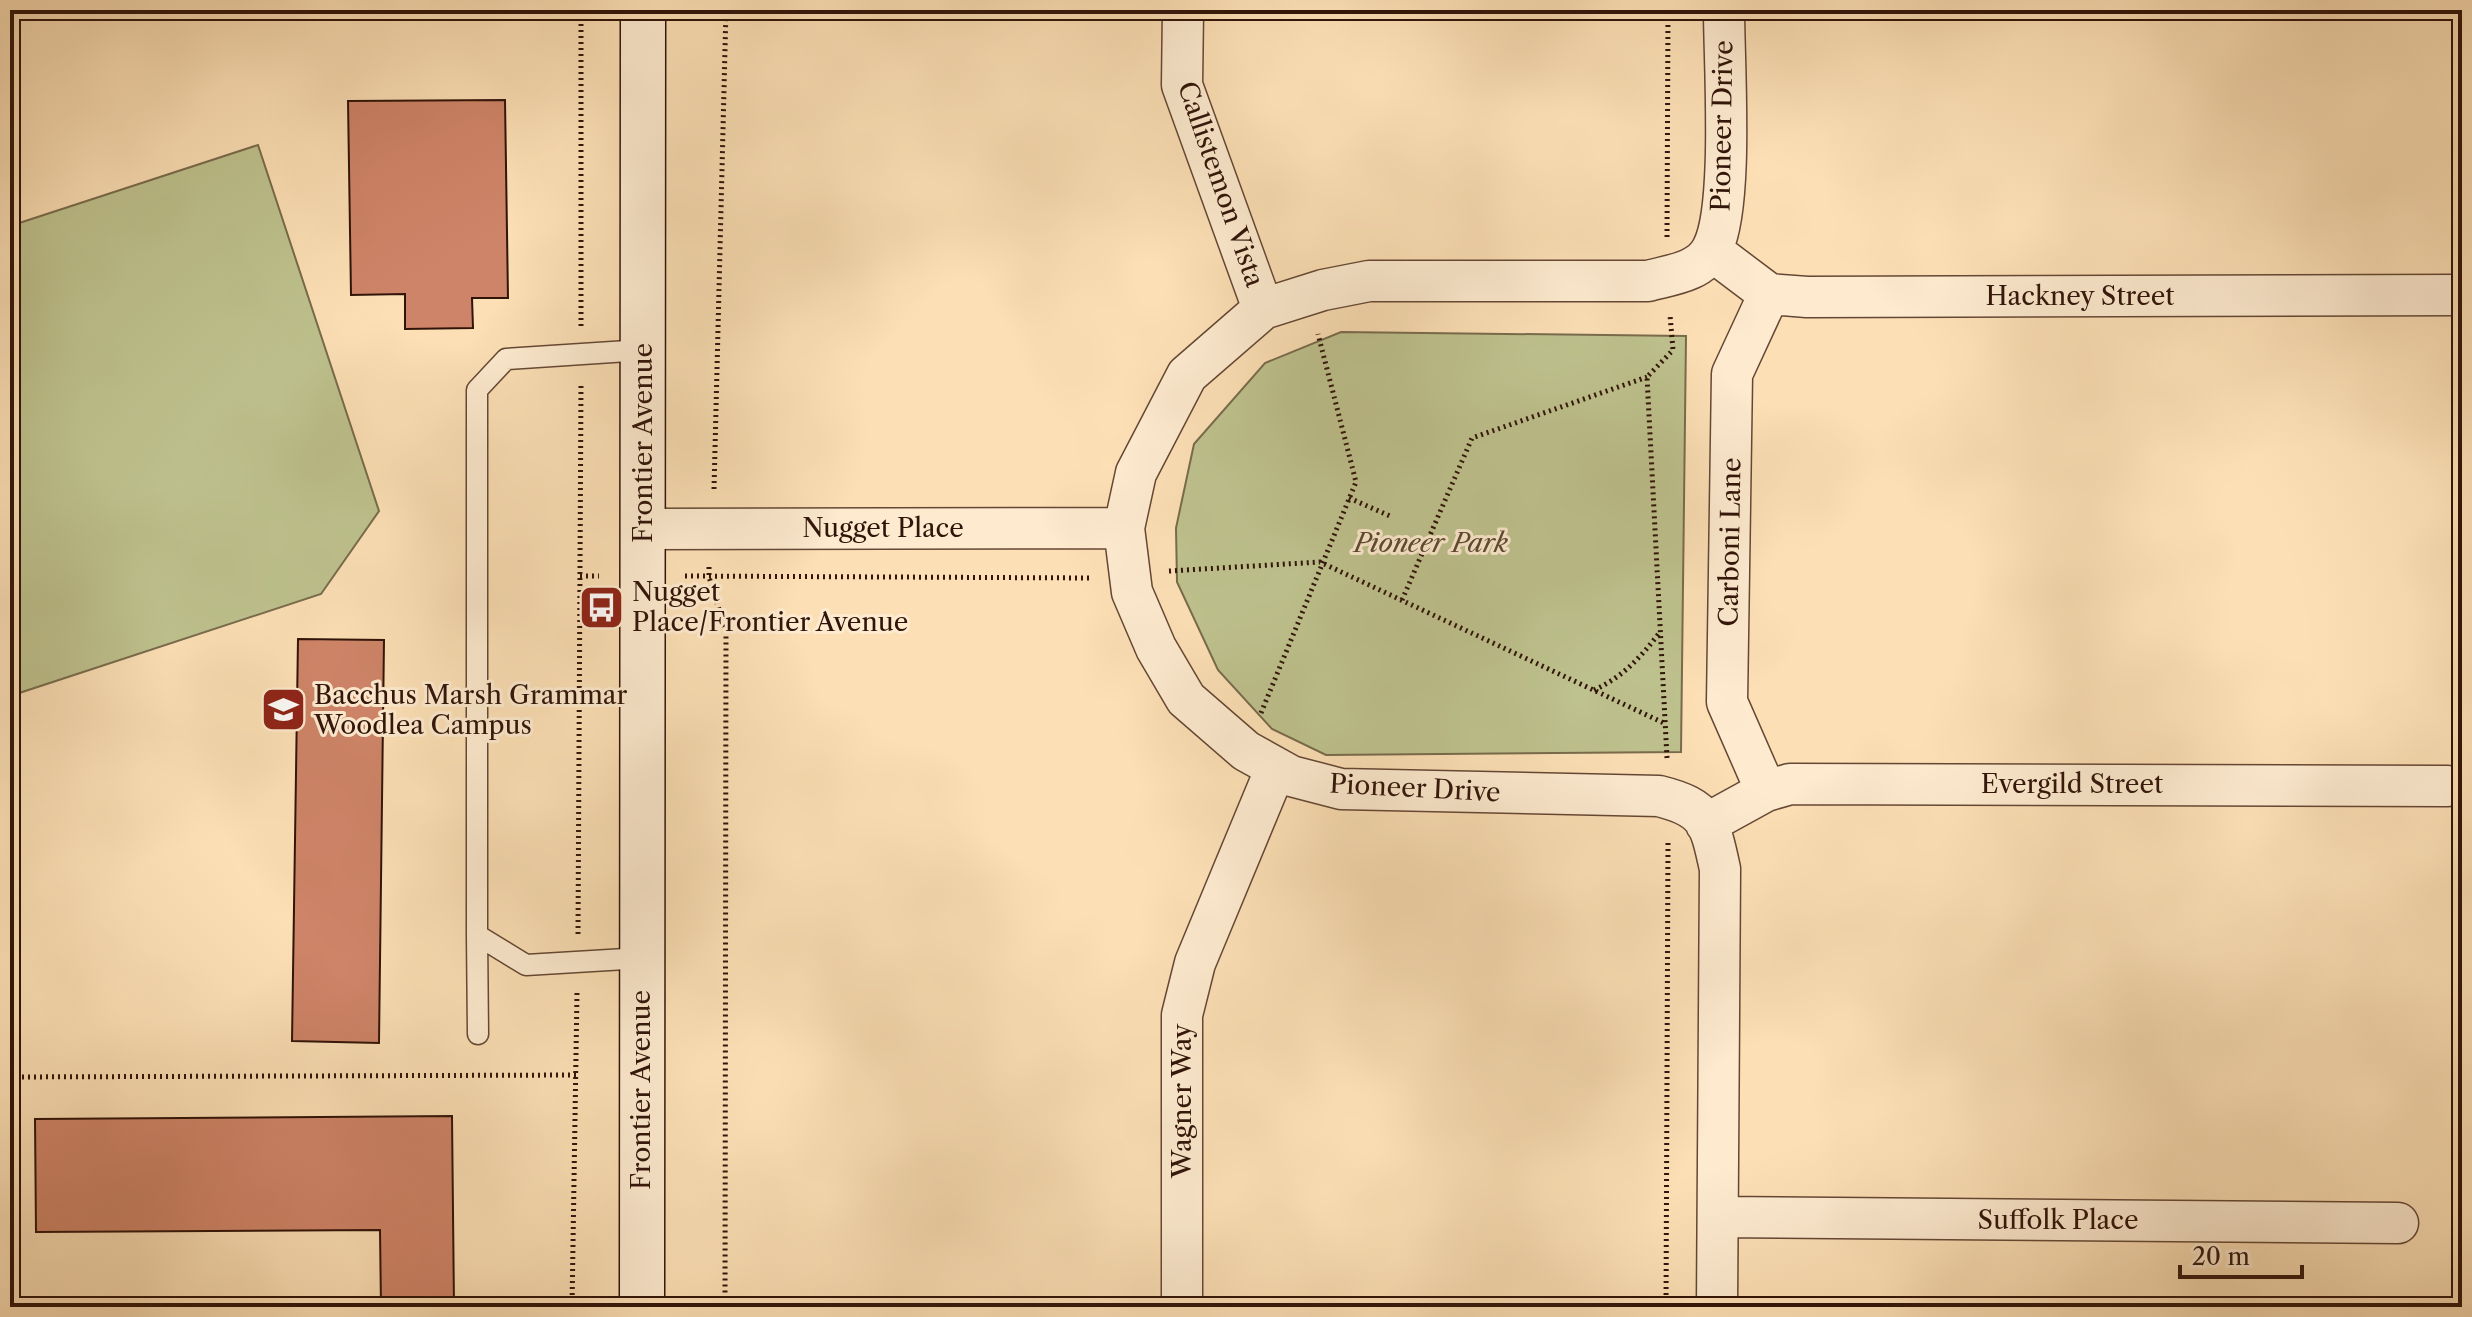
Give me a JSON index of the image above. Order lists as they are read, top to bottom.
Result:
{
  "streets": {
    "street": [
      "Pioneer Drive",
      "Callistemon Vista",
      "Hackney Street",
      "Frontier Avenue",
      "Nugget Place",
      "Carboni Lane",
      "Evergild Street",
      "Wagner Way",
      "Suffolk Place"
    ]
  },
  "crossings": [
    ["Pioneer Drive", "Callistemon Vista"],
    ["Pioneer Drive", "Nugget Place"],
    ["Pioneer Drive", "Evergild Street"],
    ["Pioneer Drive", "Wagner Way"],
    ["Hackney Street", "Carboni Lane"],
    ["Frontier Avenue", "Nugget Place"],
    ["Carboni Lane", "Evergild Street"]
  ],
  "parks": ["Pioneer Park"],
  "places": {
    "bus stop": ["Nugget Place/Frontier Avenue"],
    "school or university": ["Bacchus Marsh Grammar Woodlea Campus"]
  },
  "scale_bar": "20 m"
}
